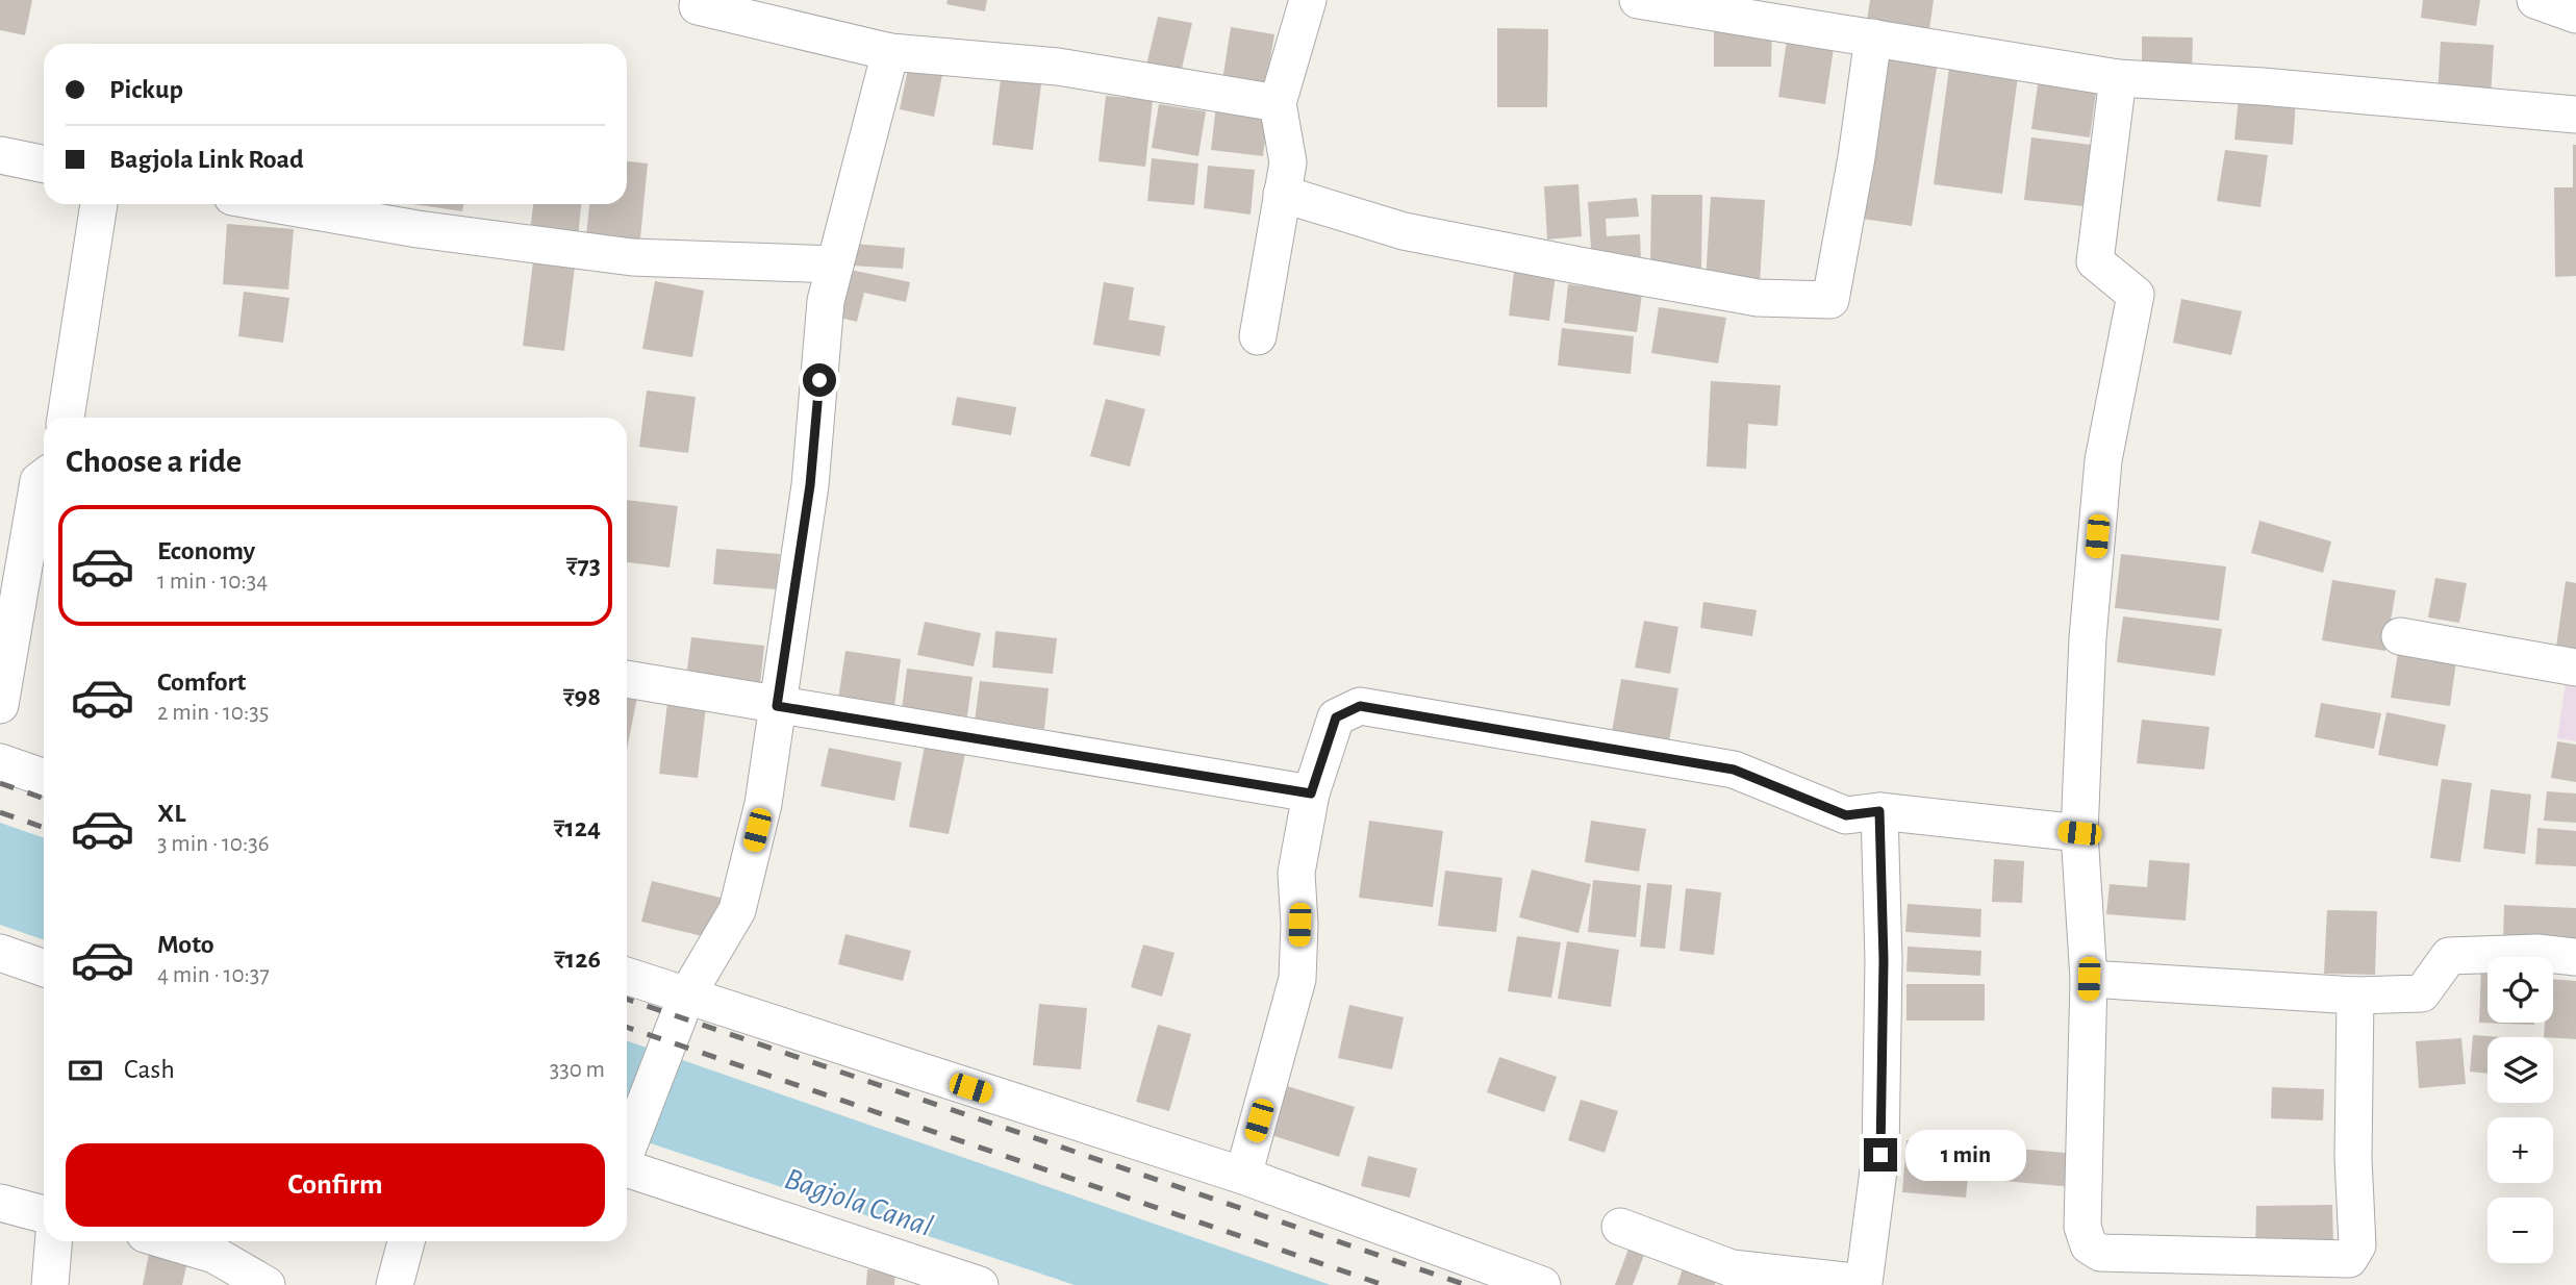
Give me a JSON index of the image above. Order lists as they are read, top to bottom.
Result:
{
  "water": ["Bagjola Canal"],
  "page": {
    "banner": ["Pickup", "Bagjola Link Road"],
    "heading": "Choose a ride",
    "list": [
      {
        "name": "Economy",
        "note": "1 min · 10:34",
        "value": "₹73"
      },
      {
        "name": "Comfort",
        "note": "2 min · 10:35",
        "value": "₹98"
      },
      {
        "name": "XL",
        "note": "3 min · 10:36",
        "value": "₹124"
      },
      {
        "name": "Moto",
        "note": "4 min · 10:37",
        "value": "₹126"
      }
    ],
    "map_buttons": ["+", "−"],
    "pay": ["Cash", "330 m"],
    "buttons": "Confirm",
    "bubble": "1 min"
  }
}
